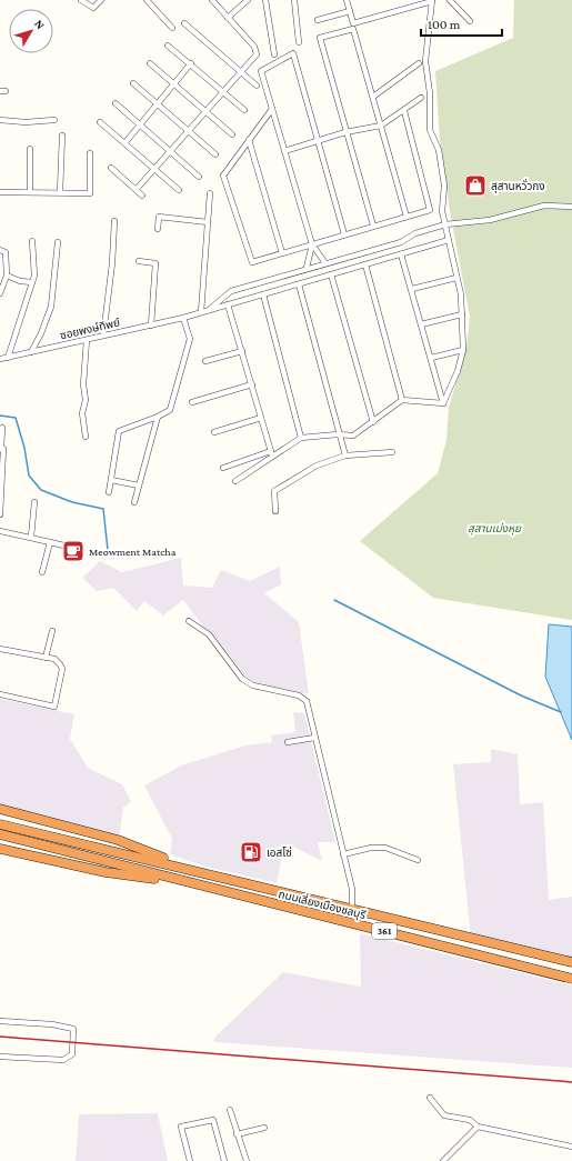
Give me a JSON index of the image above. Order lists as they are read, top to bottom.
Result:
{
  "streets": {
    "highway": ["ถนนเลี่ยงเมืองชลบุรี", "361"],
    "street": ["ซอยพงษ์ทิพย์"]
  },
  "parks": ["สุสานเม่งหุย"],
  "places": {
    "shop": ["สุสานหวั่วกง"],
    "cafe": ["Meowment Matcha"],
    "fuel station": ["เอสโซ่"]
  },
  "scale_bar": "100 m",
  "north": "top right"
}
